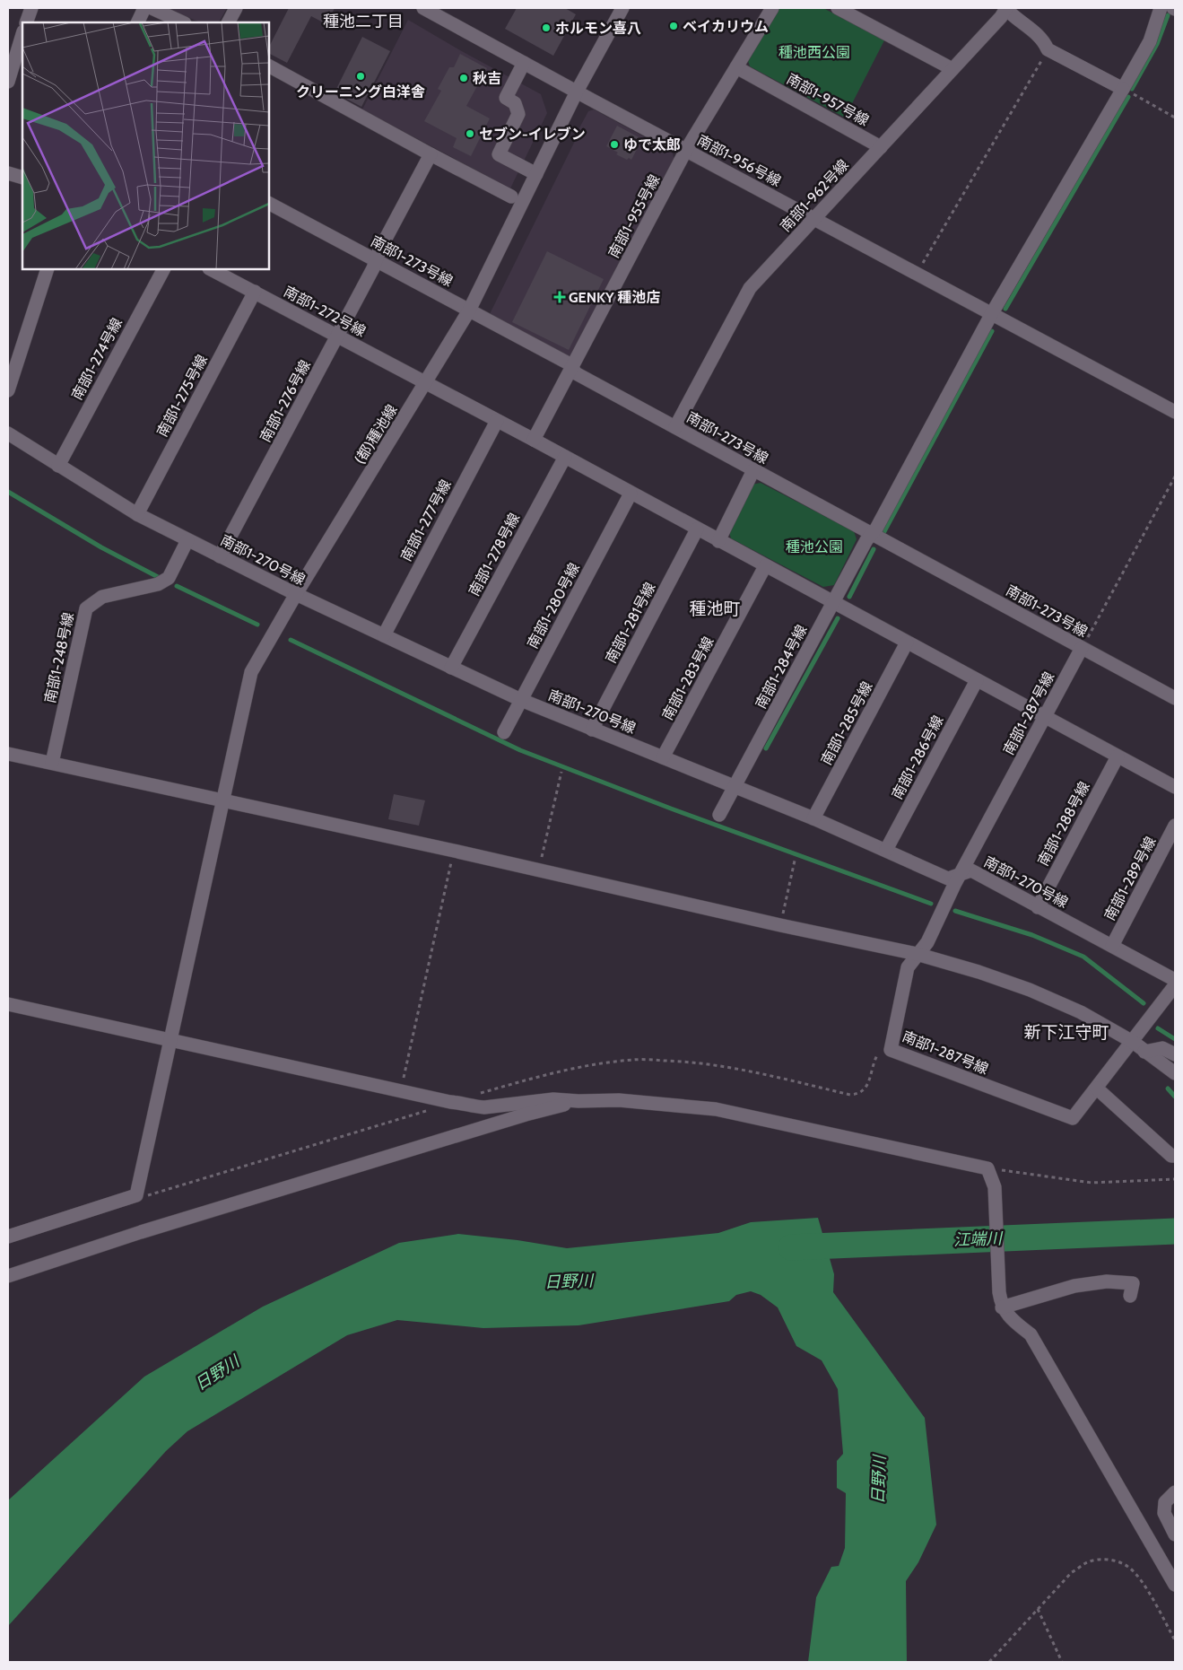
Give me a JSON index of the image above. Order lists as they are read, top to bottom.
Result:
{
  "streets": {
    "street": [
      "南部1-957号線",
      "南部1-956号線",
      "南部1-962号線",
      "南部1-955号線",
      "南部1-273号線",
      "南部1-272号線",
      "南部1-274号線",
      "南部1-275号線",
      "南部1-276号線",
      "(都)種池線",
      "南部1-277号線",
      "南部1-278号線",
      "南部1-270号線",
      "南部1-280号線",
      "南部1-281号線",
      "南部1-248号線",
      "南部1-284号線",
      "南部1-283号線",
      "南部1-287号線",
      "南部1-285号線",
      "南部1-286号線",
      "南部1-288号線",
      "南部1-289号線"
    ]
  },
  "crossings": [
    ["南部1-957号線", "南部1-962号線"],
    ["南部1-957号線", "南部1-955号線"],
    ["南部1-956号線", "南部1-962号線"],
    ["南部1-956号線", "南部1-955号線"],
    ["南部1-956号線", "(都)種池線"],
    ["南部1-956号線", "南部1-284号線"],
    ["南部1-962号線", "南部1-273号線"],
    ["南部1-955号線", "南部1-273号線"],
    ["南部1-955号線", "南部1-272号線"],
    ["南部1-273号線", "南部1-276号線"],
    ["南部1-273号線", "(都)種池線"],
    ["南部1-273号線", "南部1-284号線"],
    ["南部1-273号線", "南部1-287号線"],
    ["南部1-272号線", "南部1-275号線"],
    ["南部1-272号線", "南部1-276号線"],
    ["南部1-272号線", "(都)種池線"],
    ["南部1-272号線", "南部1-277号線"],
    ["南部1-272号線", "南部1-278号線"],
    ["南部1-272号線", "南部1-280号線"],
    ["南部1-272号線", "南部1-281号線"],
    ["南部1-272号線", "南部1-284号線"],
    ["南部1-272号線", "南部1-283号線"],
    ["南部1-272号線", "南部1-287号線"],
    ["南部1-272号線", "南部1-285号線"],
    ["南部1-272号線", "南部1-286号線"],
    ["南部1-272号線", "南部1-288号線"],
    ["南部1-274号線", "南部1-270号線"],
    ["南部1-275号線", "南部1-270号線"],
    ["南部1-276号線", "南部1-270号線"],
    ["(都)種池線", "南部1-270号線"],
    ["南部1-277号線", "南部1-270号線"],
    ["南部1-278号線", "南部1-270号線"],
    ["南部1-270号線", "南部1-280号線"],
    ["南部1-270号線", "南部1-281号線"],
    ["南部1-270号線", "南部1-248号線"],
    ["南部1-270号線", "南部1-284号線"],
    ["南部1-270号線", "南部1-283号線"],
    ["南部1-270号線", "南部1-287号線"],
    ["南部1-270号線", "南部1-285号線"],
    ["南部1-270号線", "南部1-286号線"],
    ["南部1-270号線", "南部1-288号線"],
    ["南部1-270号線", "南部1-289号線"]
  ],
  "districts": ["種池二丁目", "種池町", "新下江守町"],
  "water": ["江端川", "日野川"],
  "parks": ["種池西公園", "種池公園"],
  "places": {
    "other": [
      "ベイカリウム",
      "ホルモン喜八",
      "クリーニング白洋舎",
      "秋吉",
      "セブン-イレブン",
      "ゆで太郎"
    ],
    "health": ["GENKY 種池店"]
  }
}
